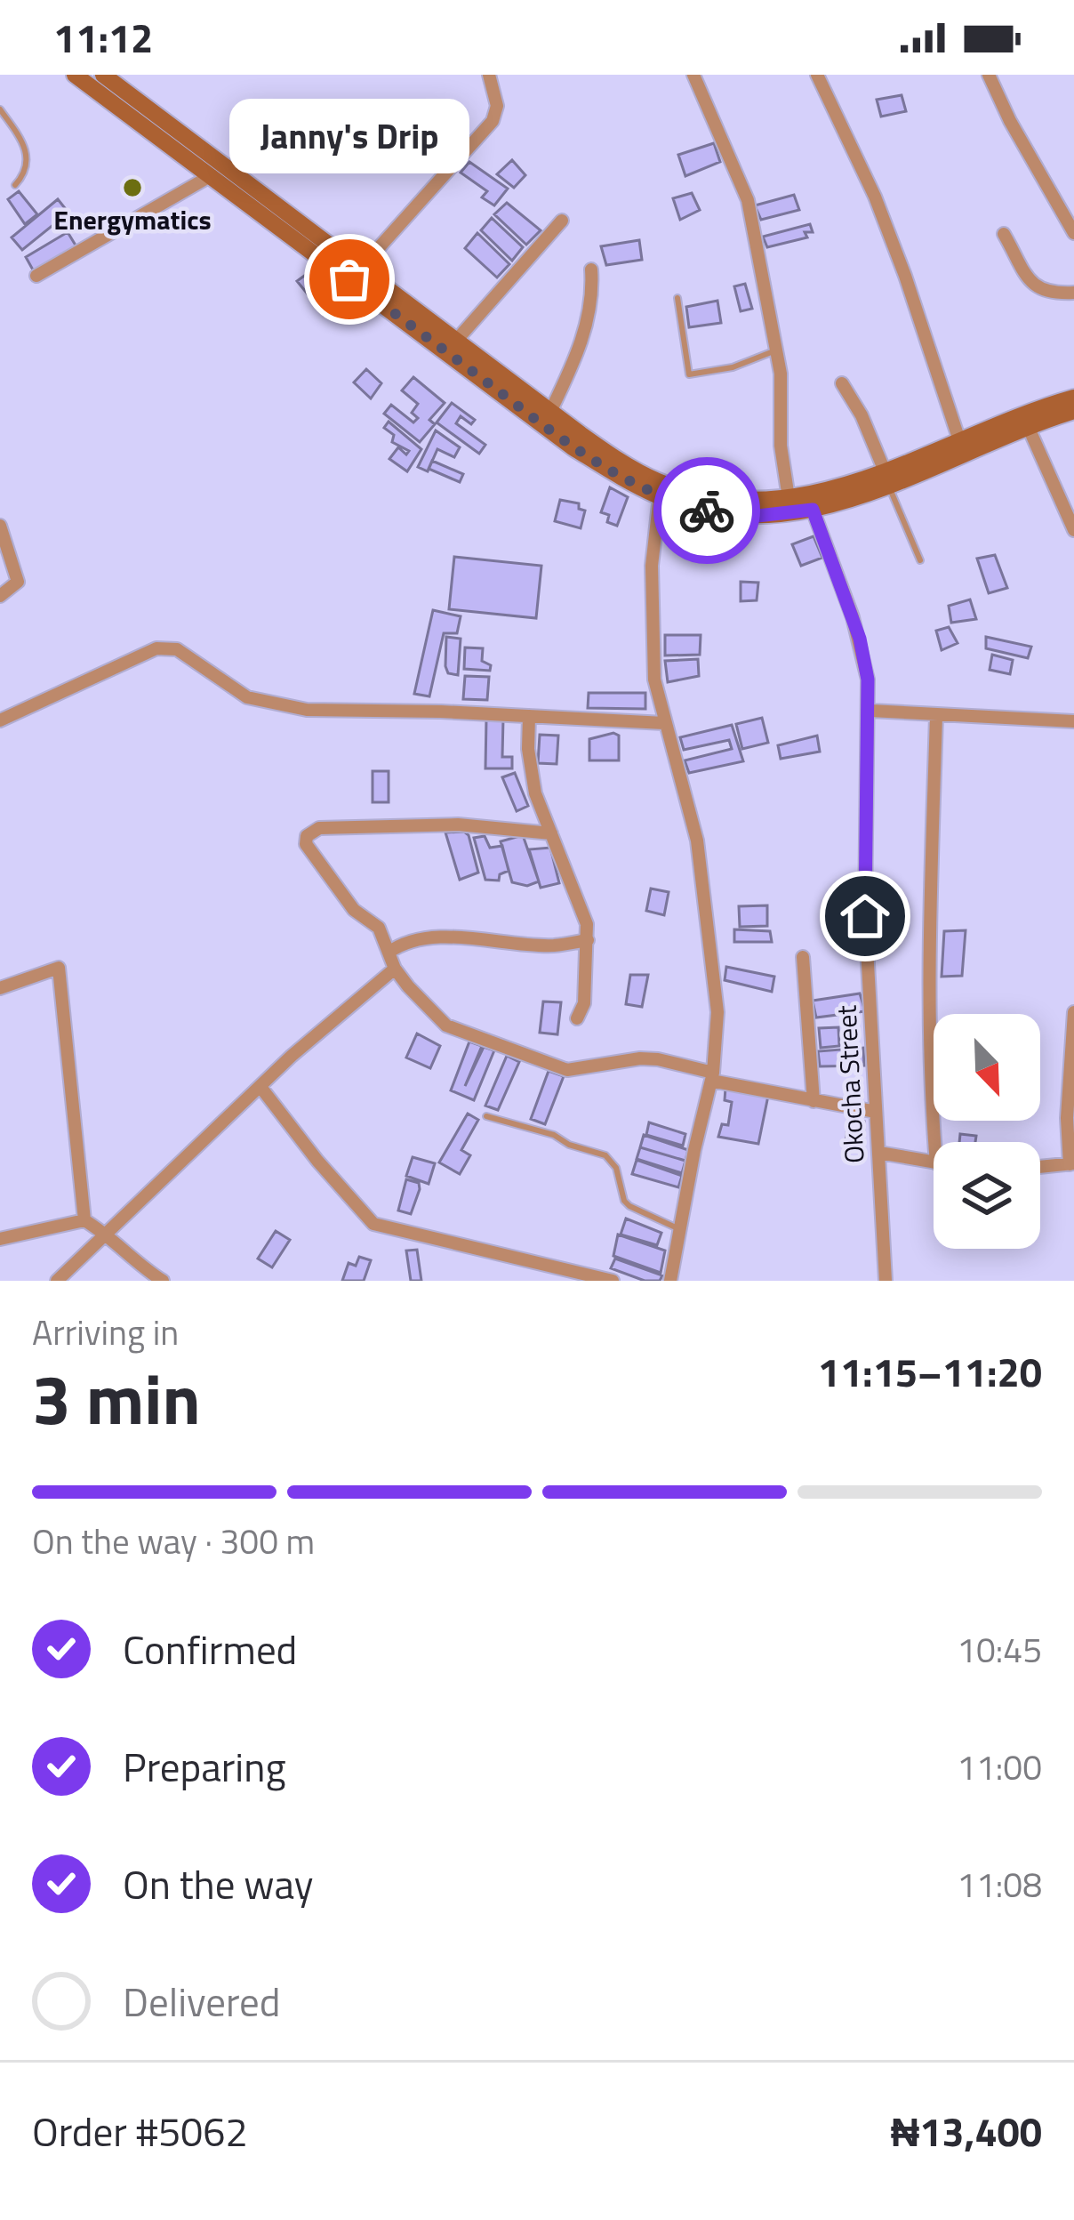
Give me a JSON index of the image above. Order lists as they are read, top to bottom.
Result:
{
  "streets": {
    "street": ["Okocha Street"]
  },
  "places": ["Energymatics", "Janny's Drip"],
  "north": "bottom right",
  "page": {
    "status": "11:12",
    "bubble": "Janny's Drip",
    "heading": ["3 min", "Arriving in", "11:15–11:20"],
    "panel": ["Order #5062", "₦13,400"],
    "bar": "On the way · 300 m",
    "list": [
      ["Confirmed", "10:45"],
      ["Preparing", "11:00"],
      ["On the way", "11:08"],
      "Delivered"
    ]
  }
}
